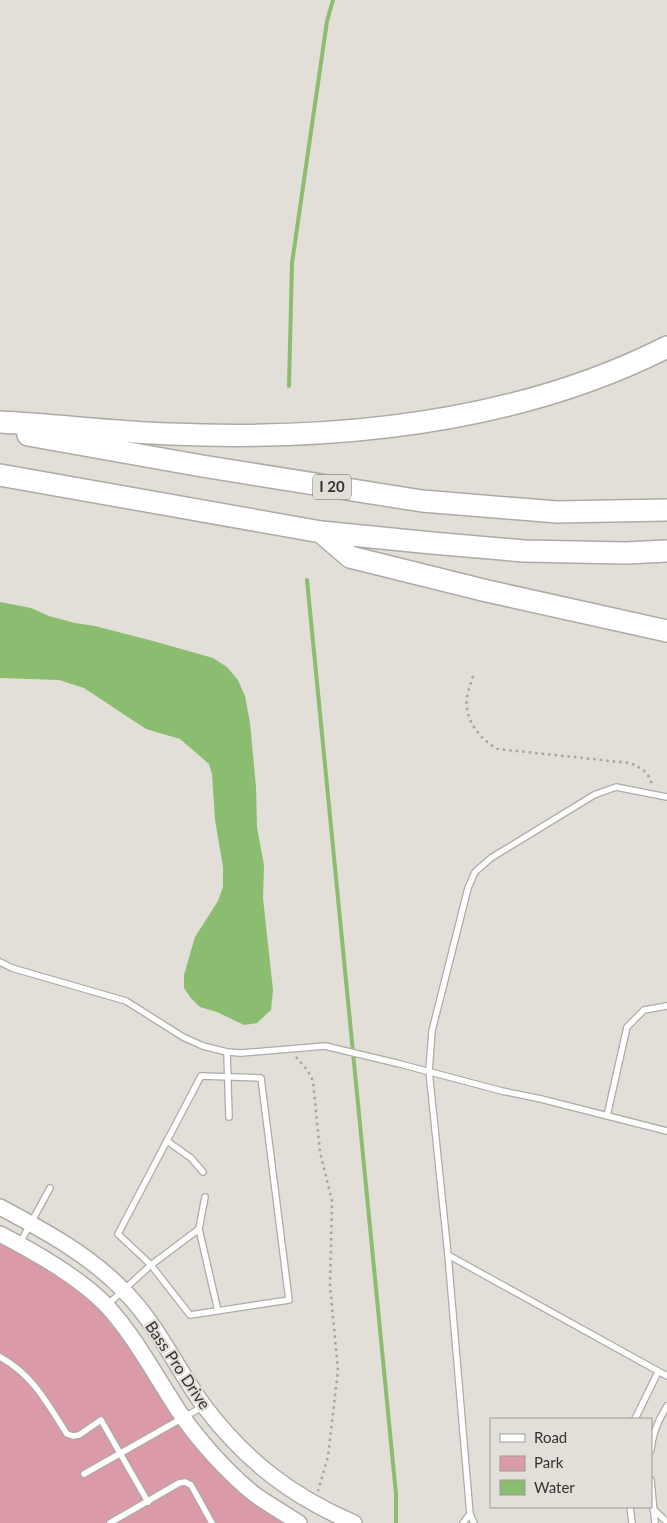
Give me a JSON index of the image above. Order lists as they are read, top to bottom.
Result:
{
  "streets": {
    "highway": ["I 20"],
    "street": ["Bass Pro Drive"]
  },
  "legend": ["Road", "Park", "Water"]
}
